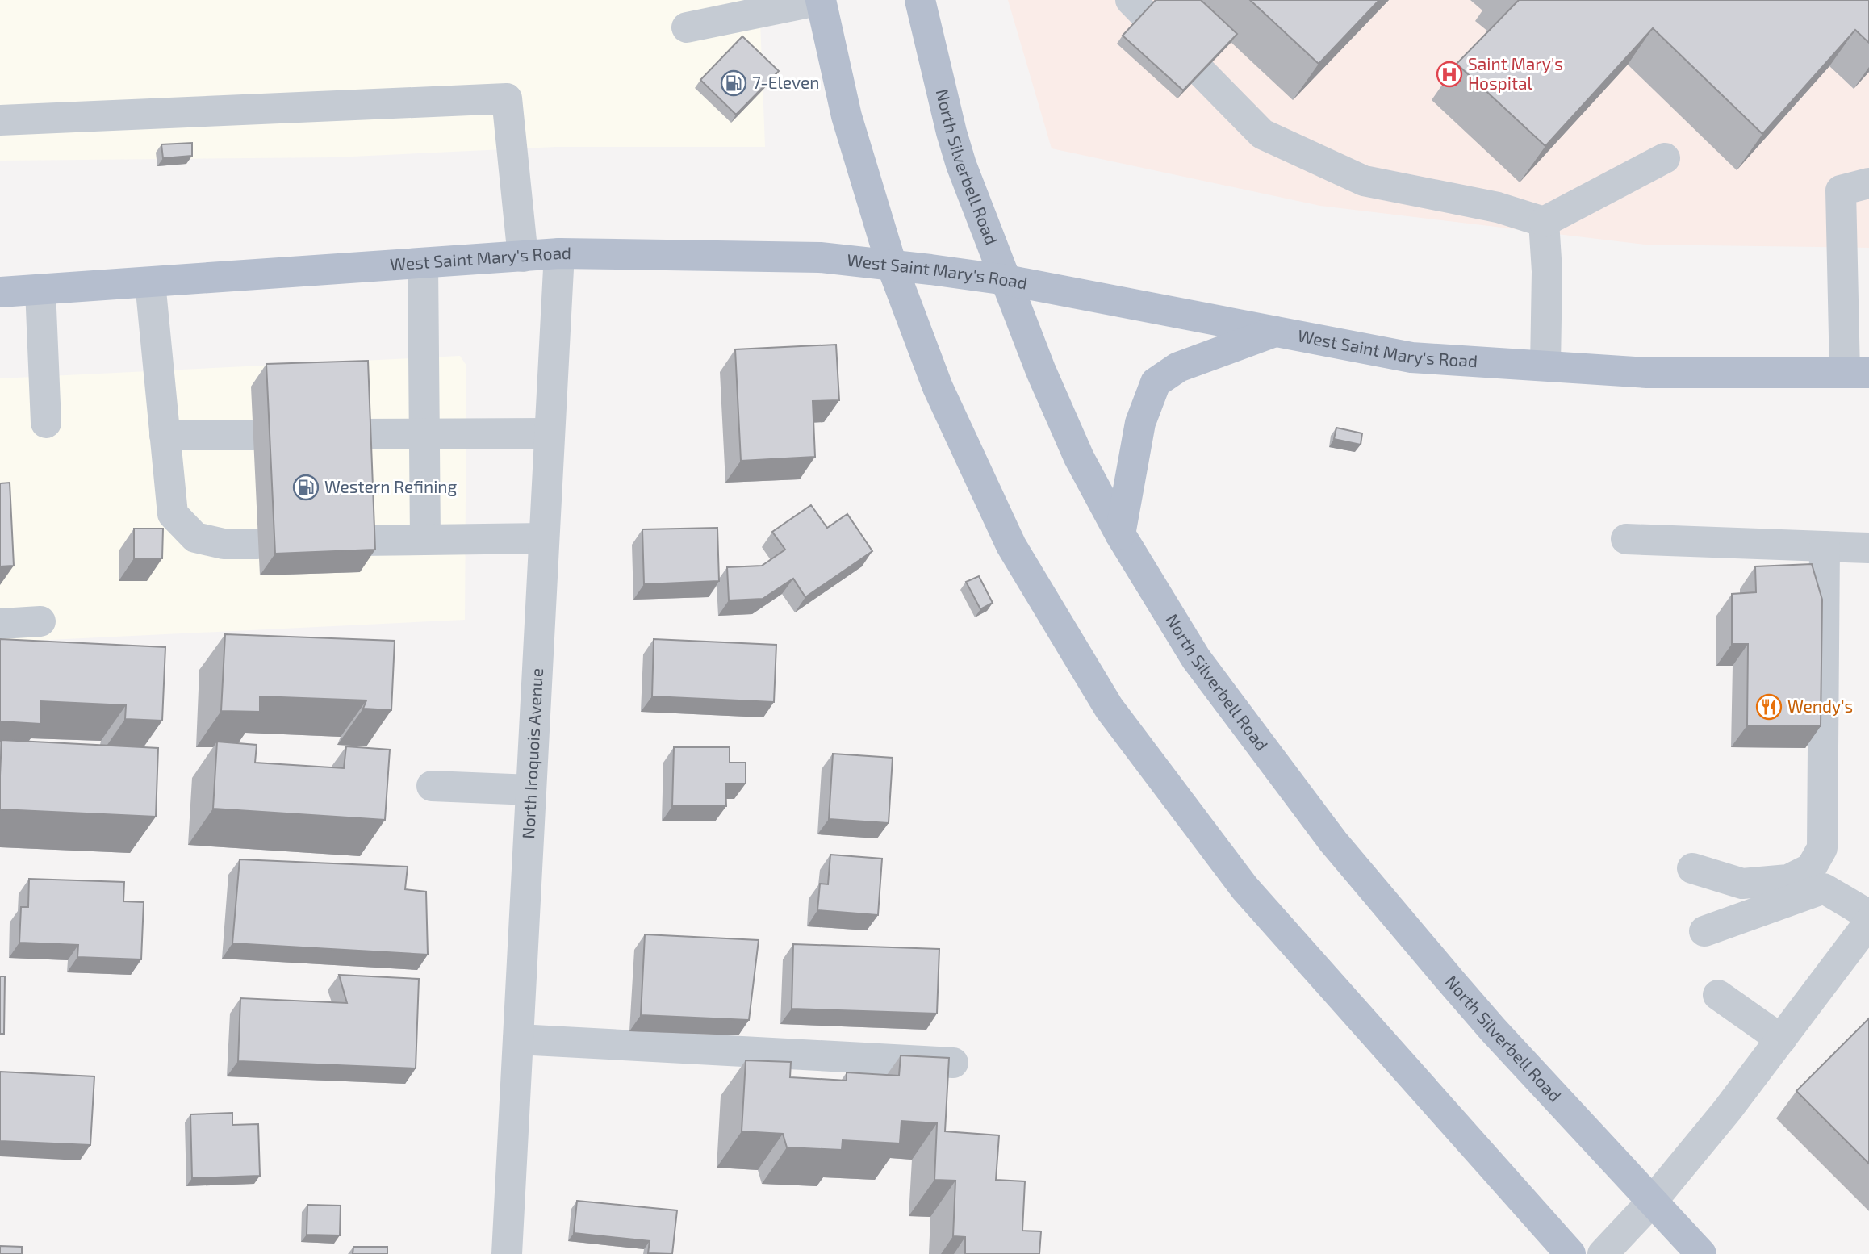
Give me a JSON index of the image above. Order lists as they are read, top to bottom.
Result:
{
  "streets": {
    "main road": ["North Silverbell Road", "West Saint Mary's Road"],
    "street": ["North Iroquois Avenue"]
  },
  "crossings": [
    ["North Silverbell Road", "West Saint Mary's Road"],
    ["West Saint Mary's Road", "North Iroquois Avenue"]
  ],
  "places": {
    "hospital": ["Saint Mary's Hospital"],
    "fuel station": ["7-Eleven", "Western Refining"],
    "restaurant": ["Wendy's"]
  }
}
